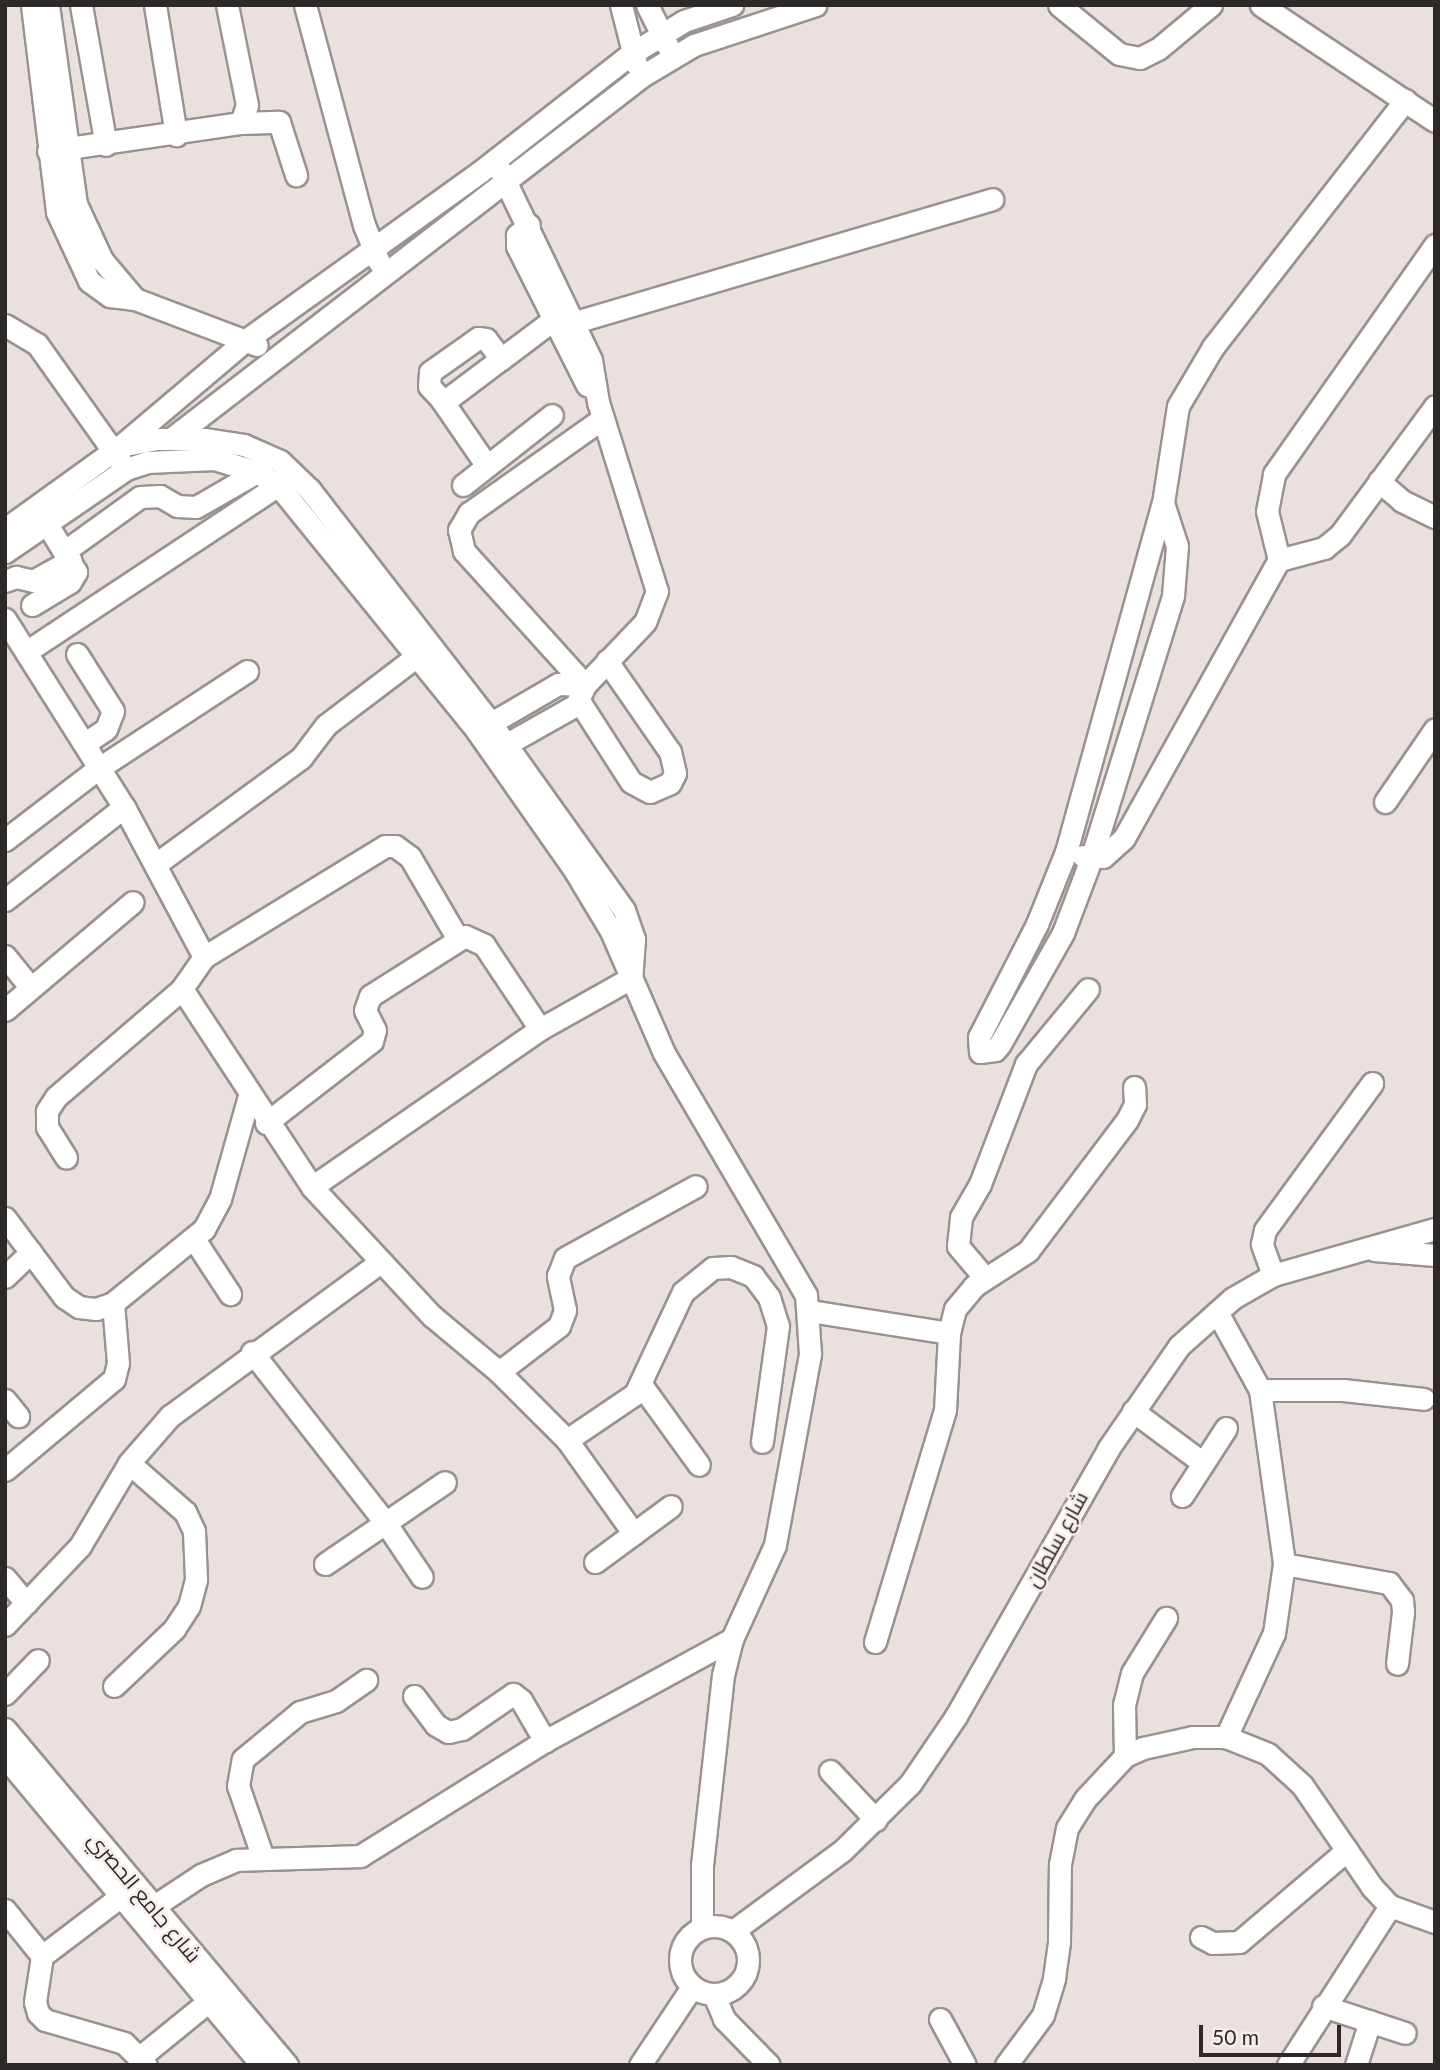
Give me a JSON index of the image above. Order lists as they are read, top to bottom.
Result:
{
  "streets": {
    "street": ["شارع سلطان", "شارع جامع الحصري"]
  },
  "scale_bar": "50 m"
}
